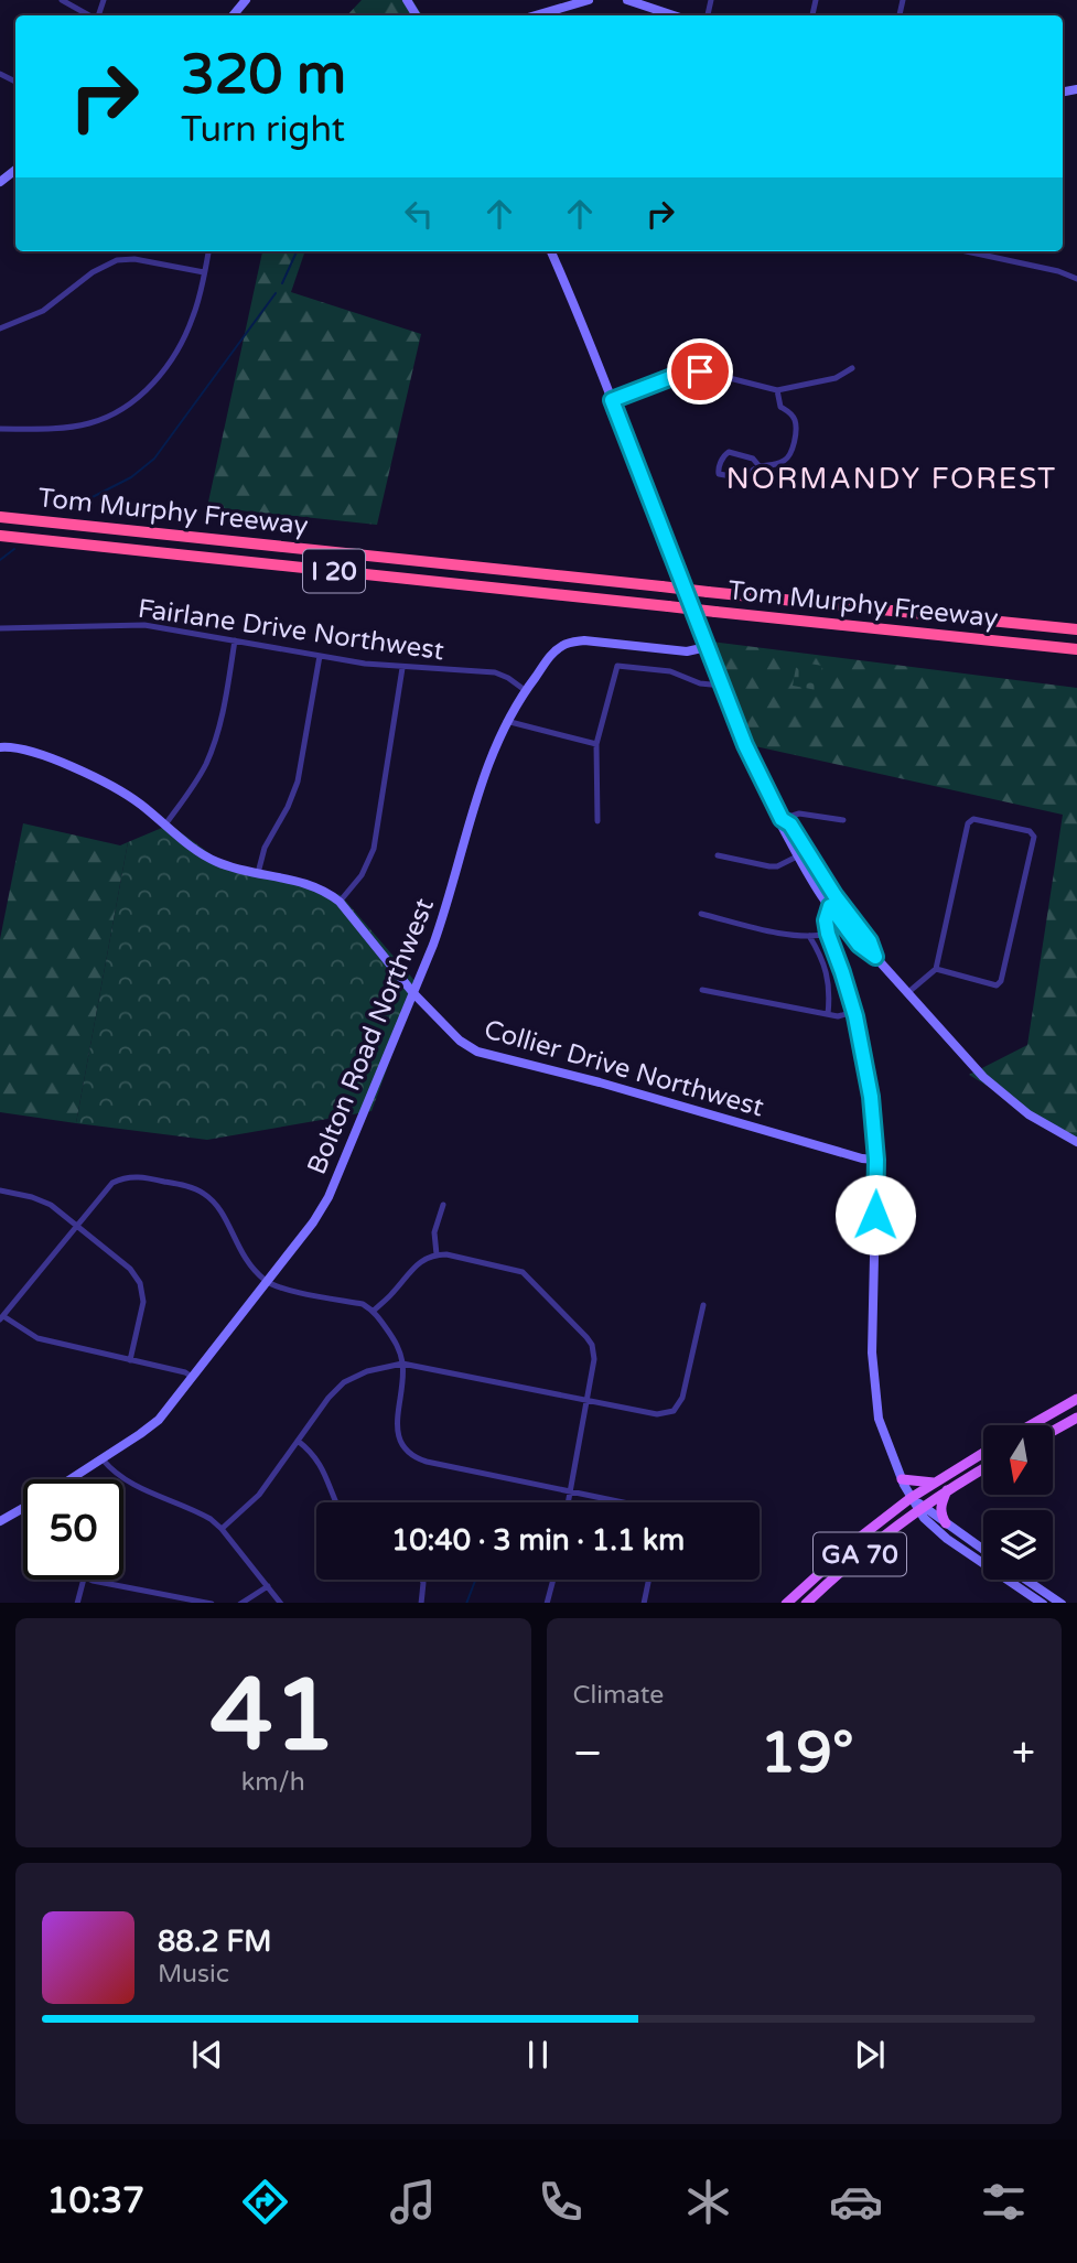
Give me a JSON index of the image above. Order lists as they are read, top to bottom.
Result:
{
  "streets": {
    "highway": ["Tom Murphy Freeway", "I 20"],
    "main road": ["Bolton Road Northwest", "Collier Drive Northwest", "GA 70"],
    "street": ["Fairlane Drive Northwest"]
  },
  "crossings": [
    ["Fairlane Drive Northwest", "Bolton Road Northwest"],
    ["Bolton Road Northwest", "Collier Drive Northwest"]
  ],
  "districts": ["NORMANDY FOREST"],
  "north": "bottom",
  "page": {
    "turn": ["320 m", "Turn right"],
    "limit": "50",
    "trip": "10:40 · 3 min · 1.1 km",
    "tile": [
      ["41", "km/h"],
      "Climate"
    ],
    "heat": ["−", "19°", "+"],
    "song": ["88.2 FM", "Music"],
    "tabs": "10:37"
  }
}
